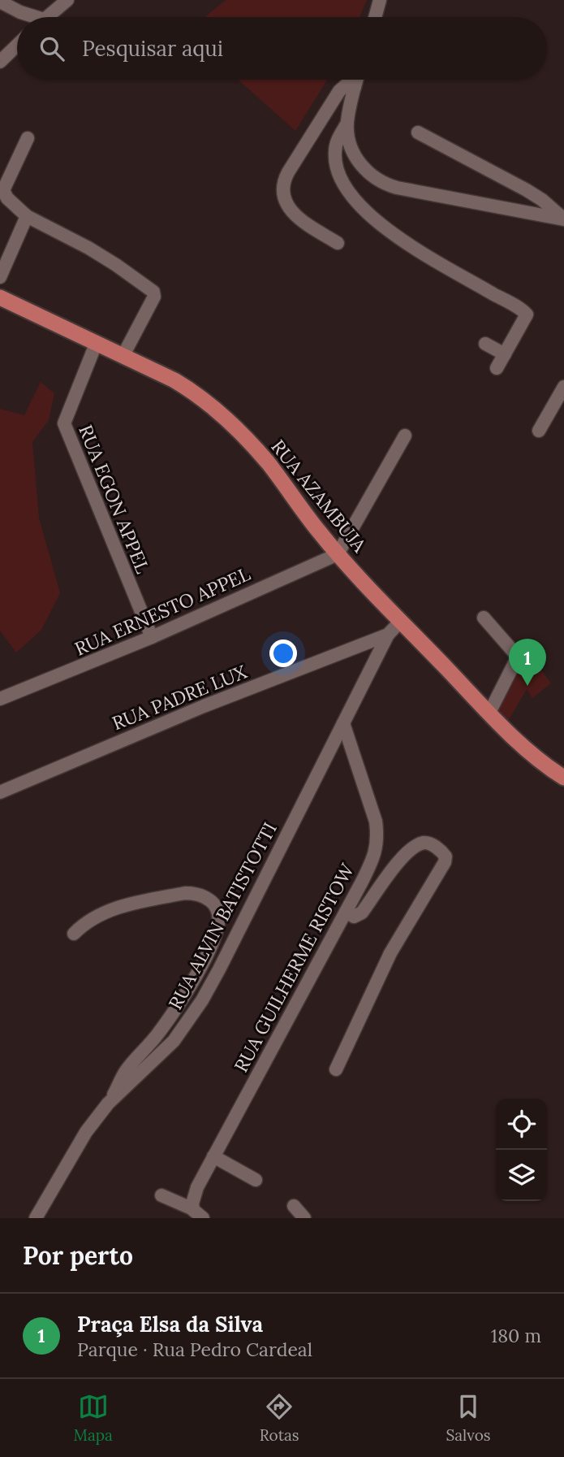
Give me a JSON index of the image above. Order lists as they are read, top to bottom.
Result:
{
  "streets": {
    "main road": ["RUA AZAMBUJA"],
    "street": [
      "RUA EGON APPEL",
      "RUA ERNESTO APPEL",
      "RUA PADRE LUX",
      "RUA ALVIN BATISTOTTI",
      "RUA GUILHERME RISTOW"
    ]
  },
  "crossings": [
    ["RUA AZAMBUJA", "RUA EGON APPEL"],
    ["RUA AZAMBUJA", "RUA ERNESTO APPEL"],
    ["RUA AZAMBUJA", "RUA PADRE LUX"],
    ["RUA EGON APPEL", "RUA ERNESTO APPEL"],
    ["RUA PADRE LUX", "RUA ALVIN BATISTOTTI"],
    ["RUA ALVIN BATISTOTTI", "RUA GUILHERME RISTOW"]
  ],
  "page": {
    "search": "Pesquisar aqui",
    "pins": "1",
    "heading": "Por perto",
    "list": [
      {
        "mark": "1",
        "name": "Praça Elsa da Silva",
        "note": "Parque · Rua Pedro Cardeal",
        "value": "180 m"
      }
    ],
    "nav": ["Mapa", "Rotas", "Salvos"]
  }
}
